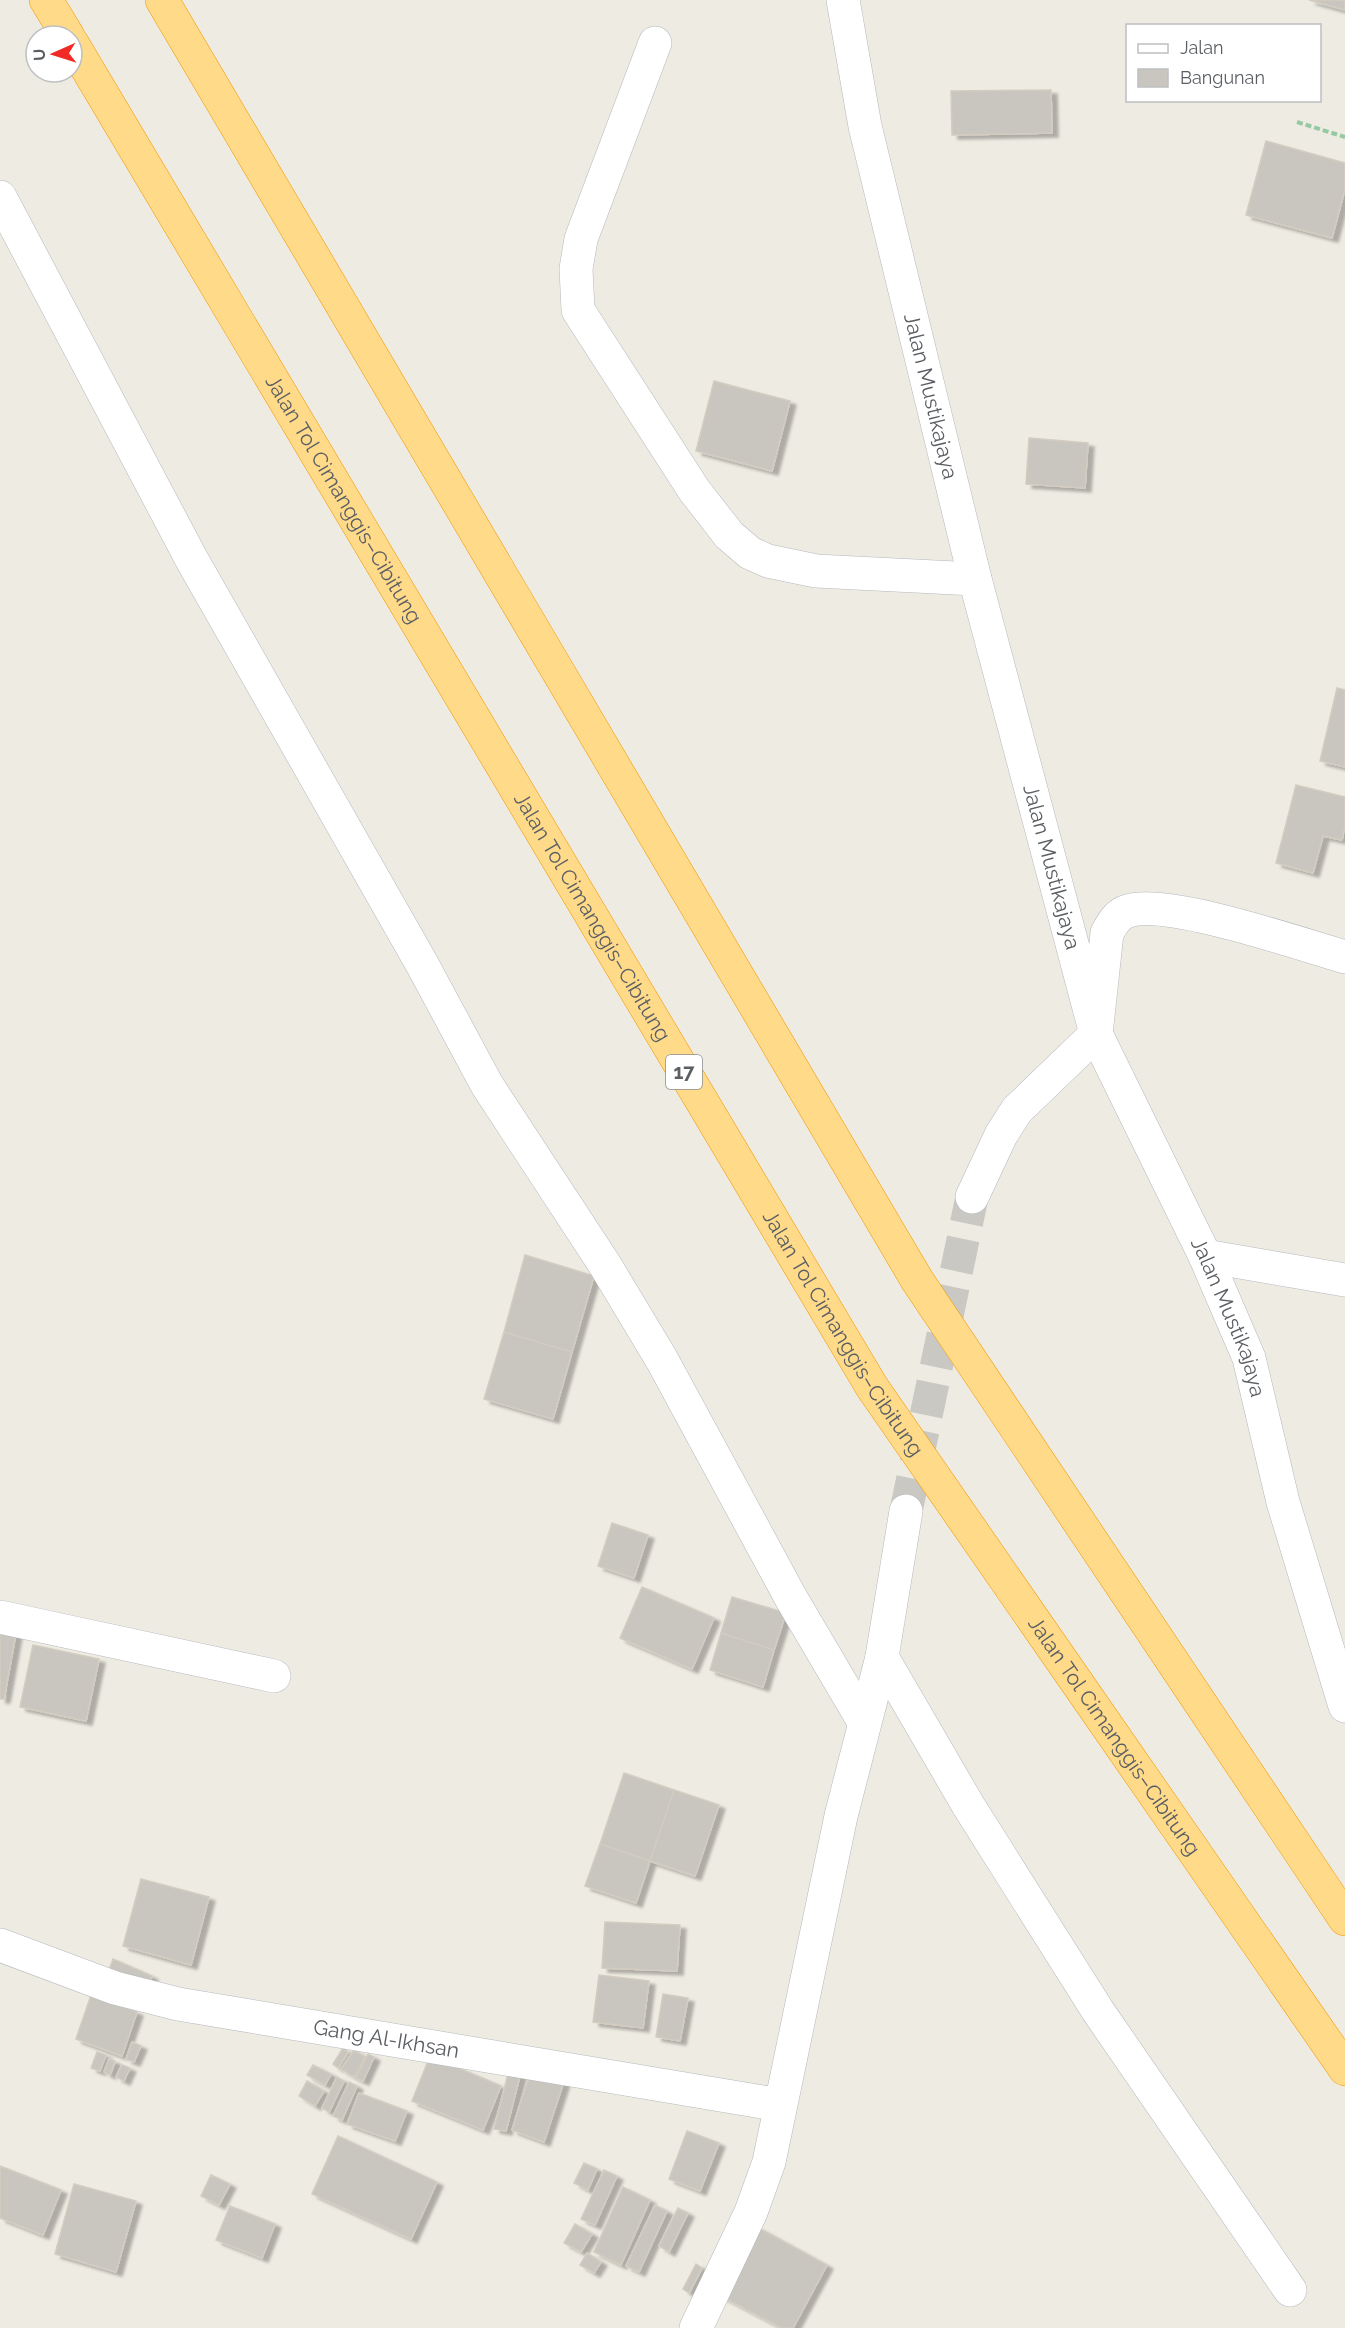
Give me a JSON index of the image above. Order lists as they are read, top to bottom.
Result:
{
  "streets": {
    "highway": ["Jalan Tol Cimanggis–Cibitung", "17"],
    "street": ["Jalan Mustikajaya", "Gang Al-Ikhsan"]
  },
  "legend": ["Jalan", "Bangunan"],
  "north": "left"
}
